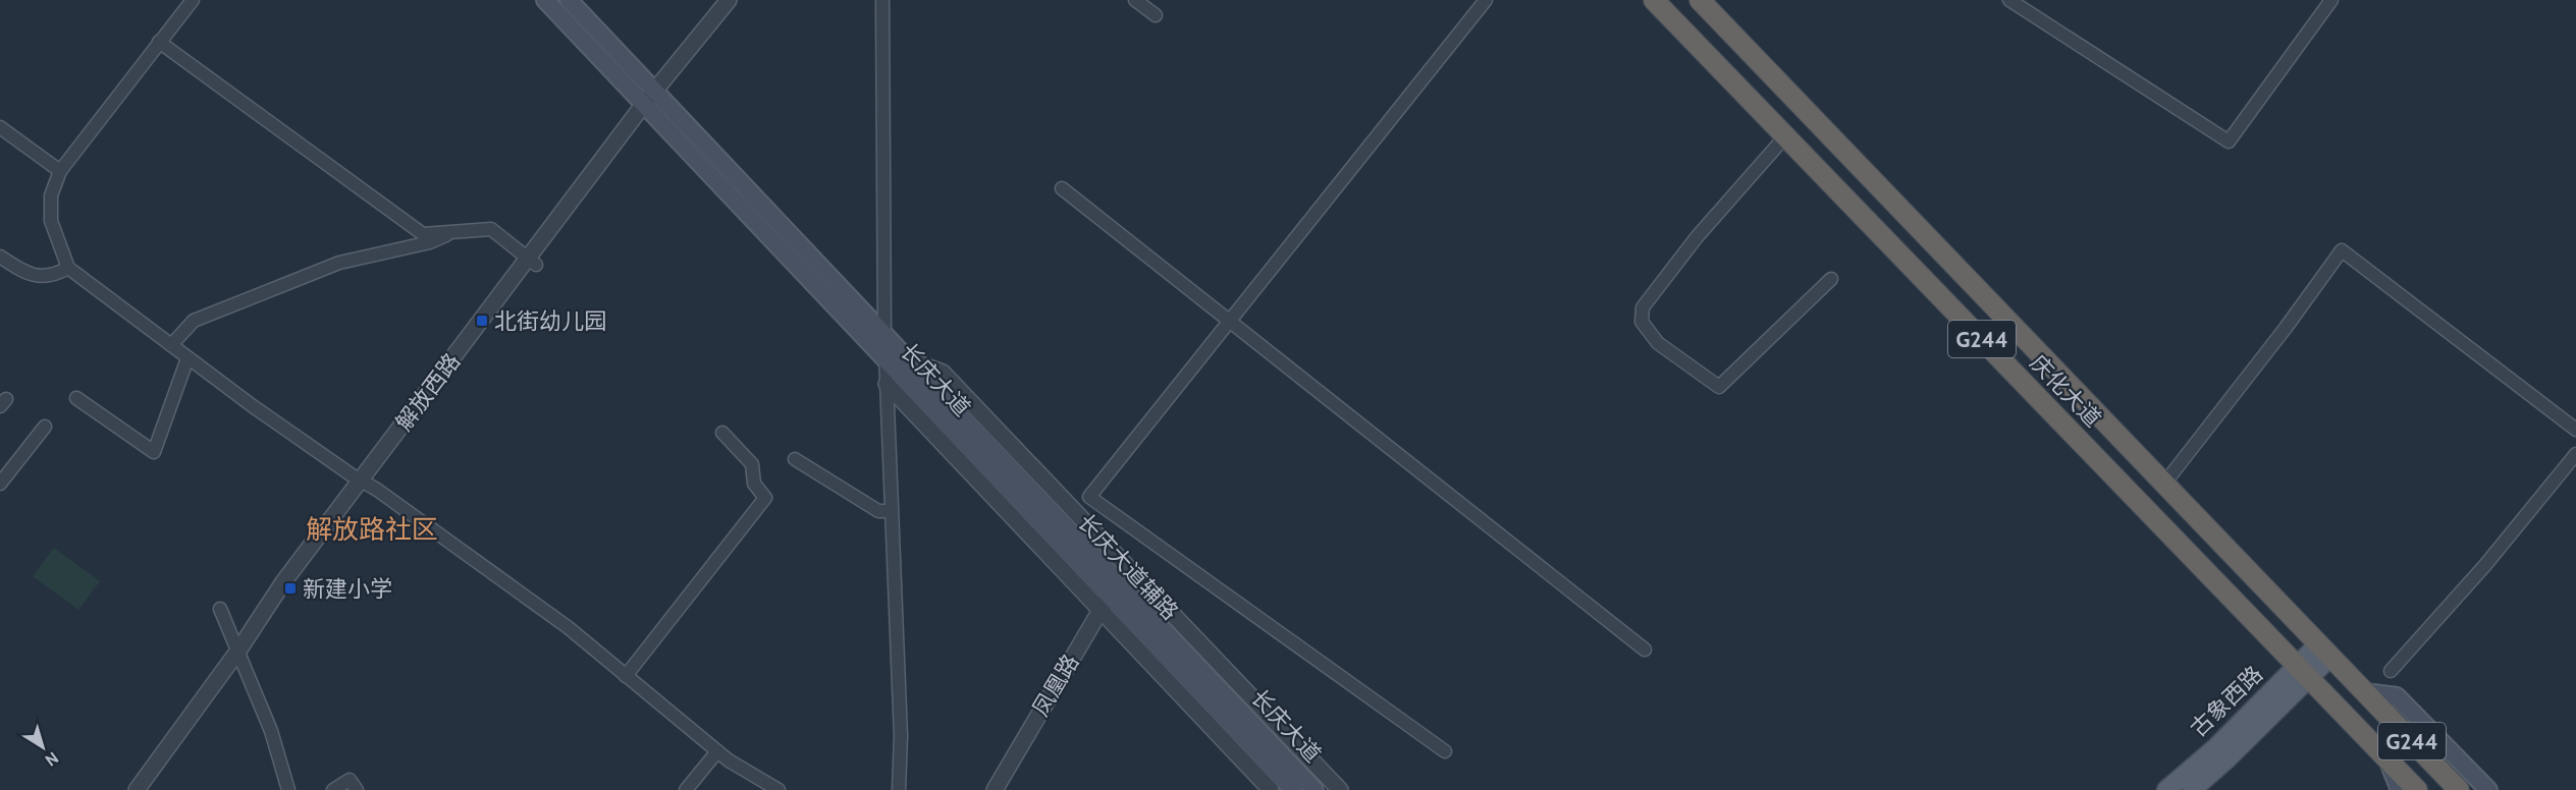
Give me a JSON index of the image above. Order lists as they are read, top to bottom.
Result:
{
  "streets": {
    "highway": ["G244", "庆化大道"],
    "main road": ["长庆大道", "古象西路"],
    "street": ["解放西路", "长庆大道辅路", "凤凰路"]
  },
  "crossings": [
    ["长庆大道", "解放西路"],
    ["长庆大道", "长庆大道辅路"],
    ["长庆大道", "凤凰路"],
    ["庆化大道", "古象西路"]
  ],
  "districts": ["解放路社区"],
  "places": {
    "transit": ["北街幼儿园", "新建小学"]
  },
  "north": "bottom right"
}
